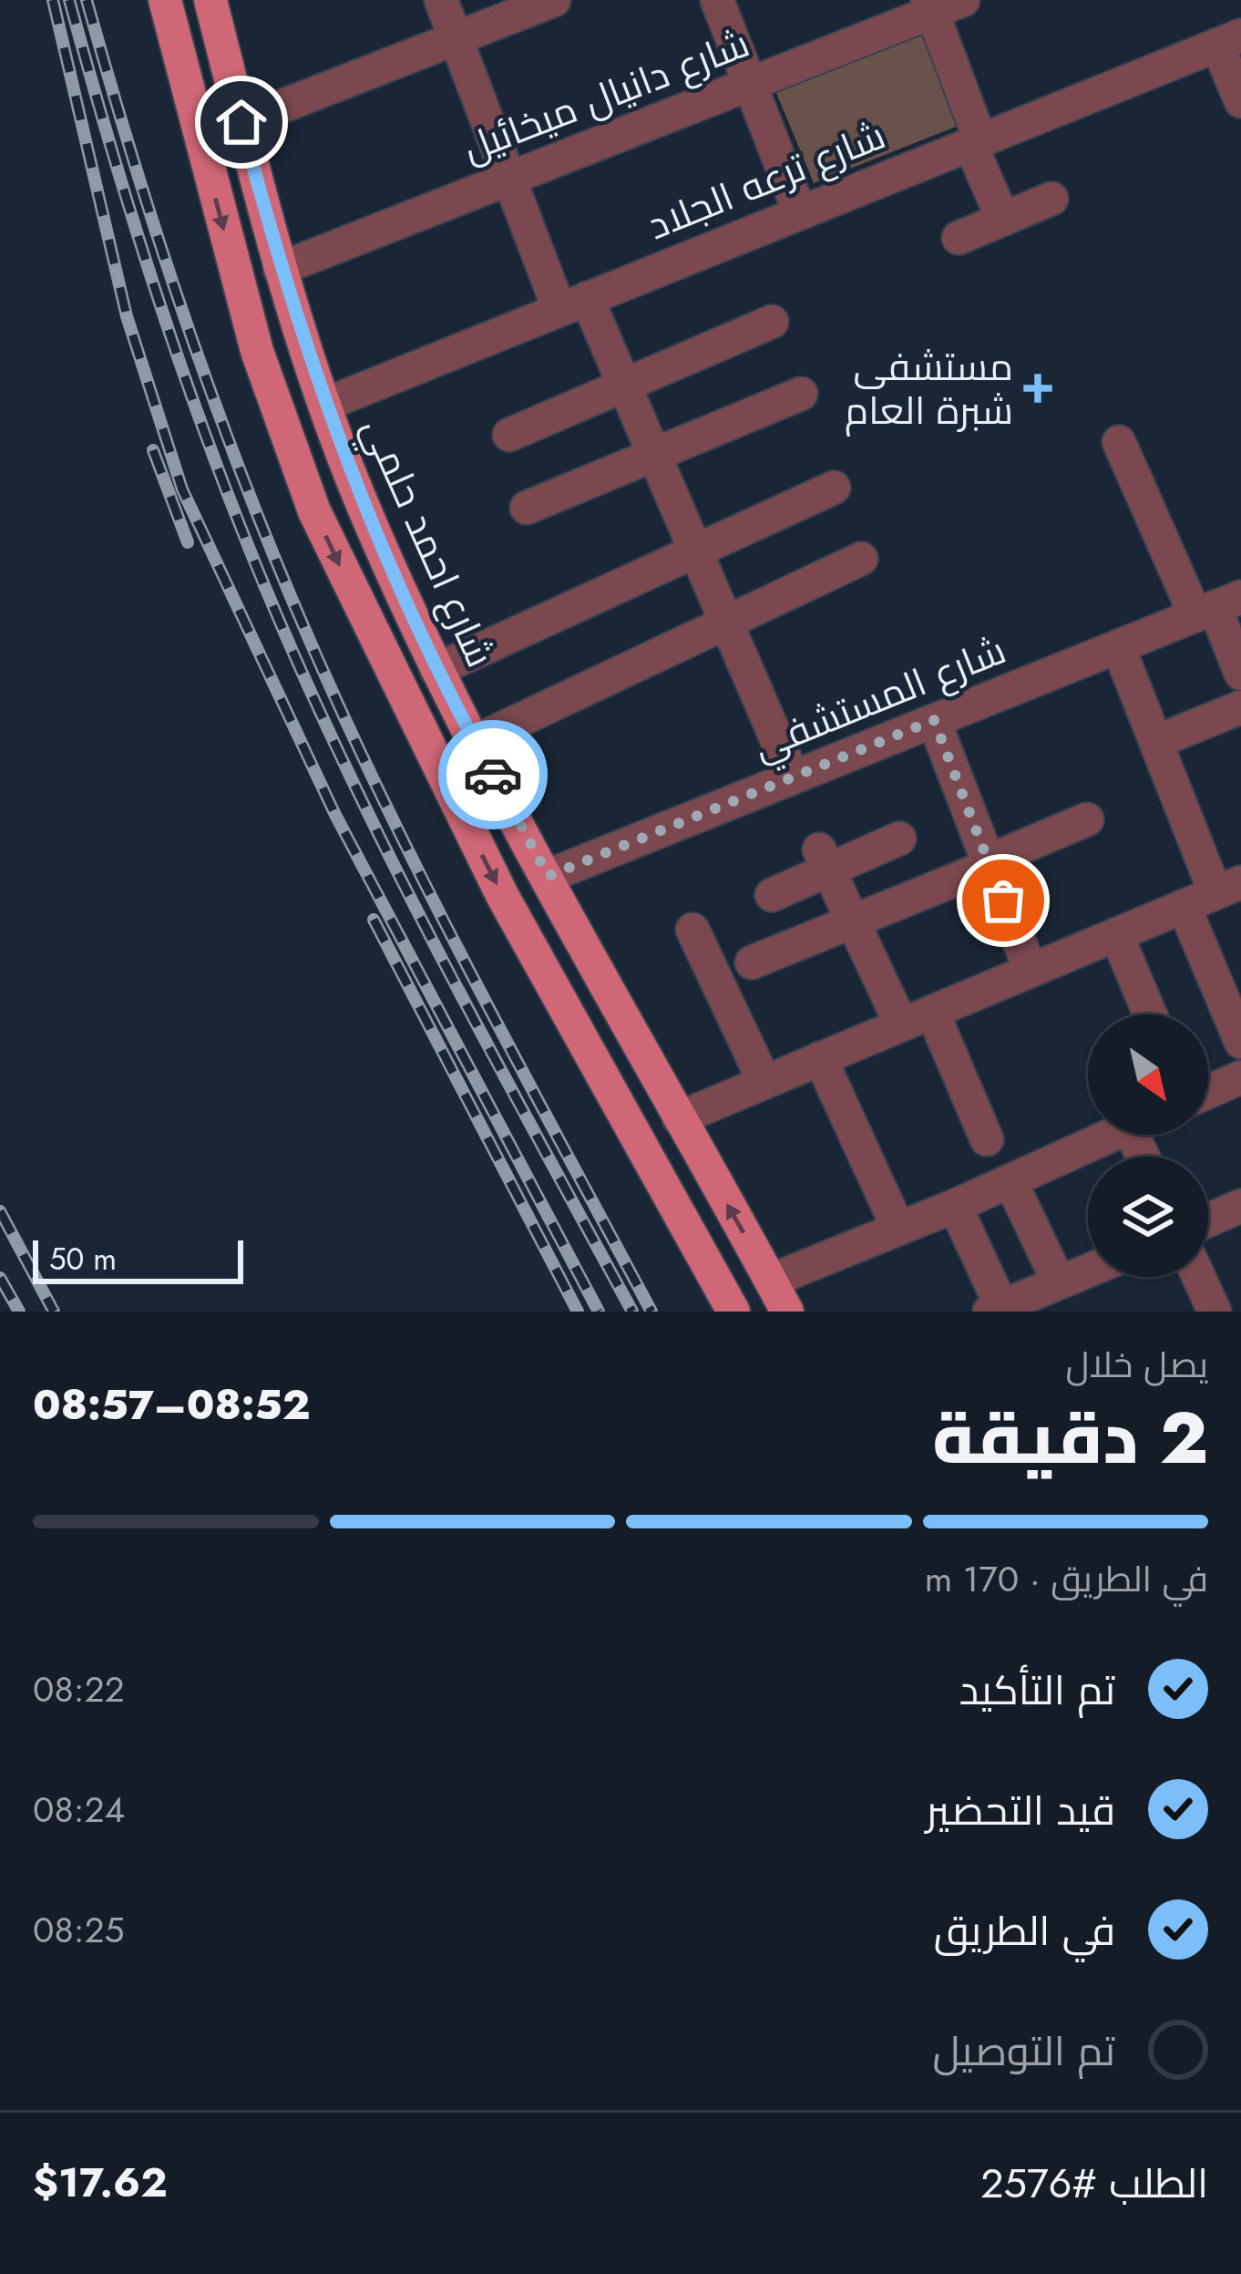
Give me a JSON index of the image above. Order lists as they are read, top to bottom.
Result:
{
  "streets": {
    "main road": ["شارع احمد حلمي"],
    "street": ["شارع دانيال ميخائيل", "شارع ترعه الجلاد", "شارع المستشفي"]
  },
  "crossings": [
    ["شارع دانيال ميخائيل", "شارع احمد حلمي"],
    ["شارع ترعه الجلاد", "شارع احمد حلمي"],
    ["شارع احمد حلمي", "شارع المستشفي"]
  ],
  "places": {
    "health": ["مستشفى شبرة العام"]
  },
  "scale_bar": "50 m",
  "north": "bottom right",
  "page": {
    "scale": "50 m",
    "heading": ["2 دقيقة", "يصل خلال", "08:52–08:57"],
    "panel": ["الطلب #2576", "$17.62"],
    "bar": "في الطريق · 170 m",
    "list": [
      ["تم التأكيد", "08:22"],
      ["قيد التحضير", "08:24"],
      ["في الطريق", "08:25"],
      "تم التوصيل"
    ]
  }
}
